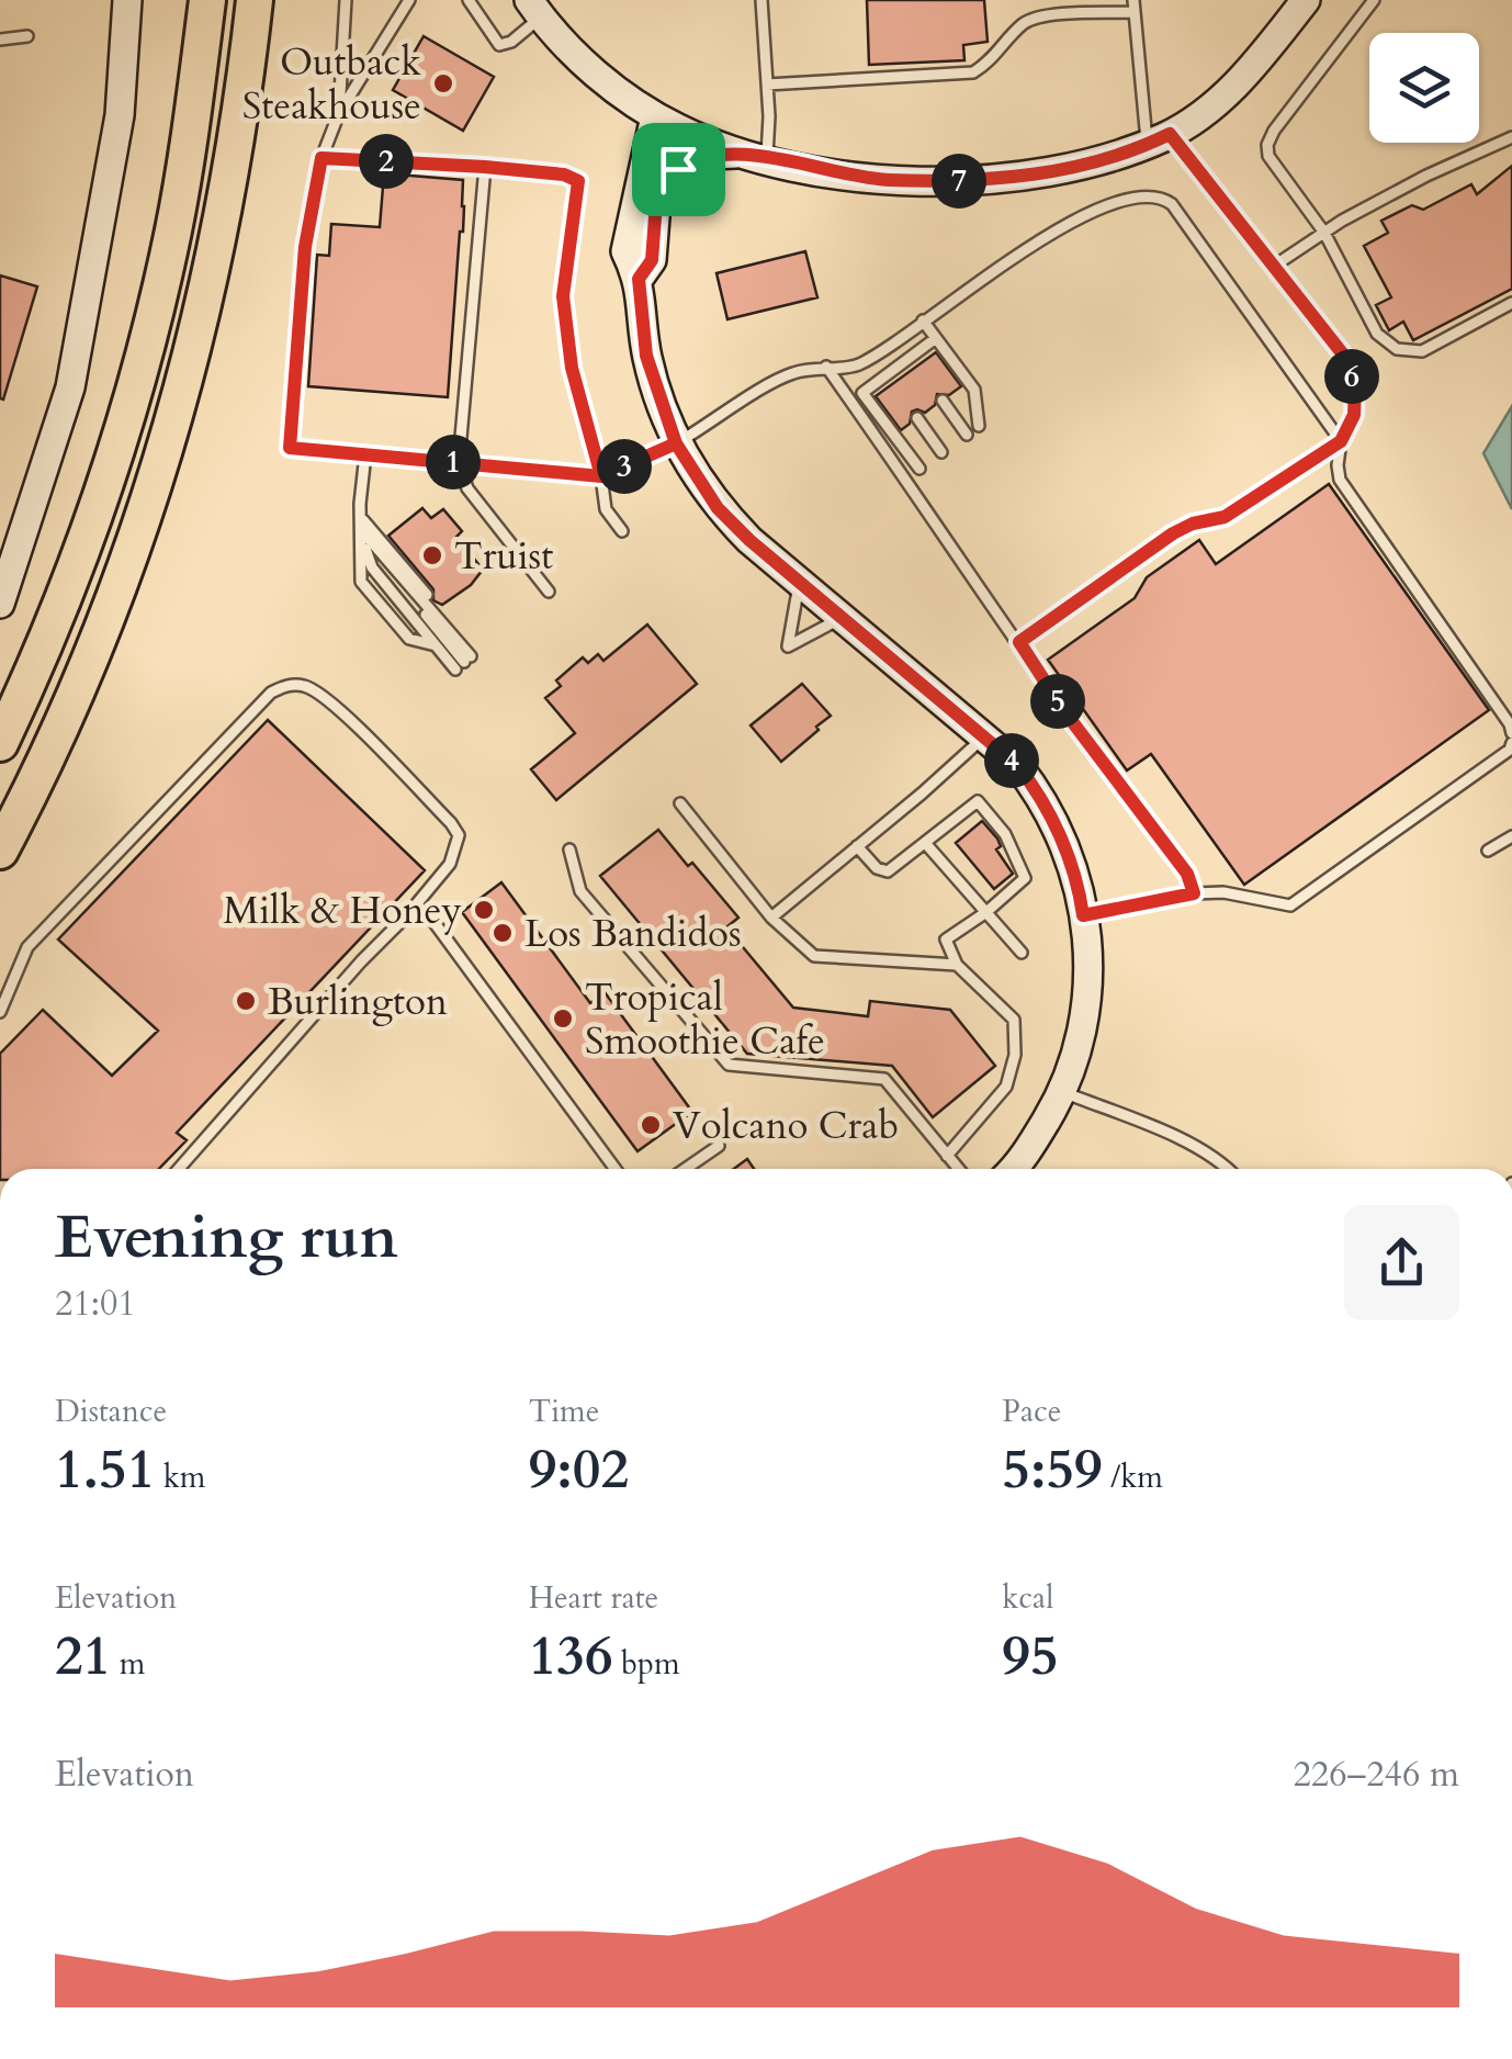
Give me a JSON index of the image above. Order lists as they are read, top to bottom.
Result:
{
  "places": [
    "Outback Steakhouse",
    "Truist",
    "Milk & Honey",
    "Los Bandidos",
    "Burlington",
    "Tropical Smoothie Cafe",
    "Volcano Crab"
  ],
  "page": {
    "pins": [
      "2",
      "7",
      "6",
      "1",
      "3",
      "5",
      "4"
    ],
    "heading": ["Evening run", "21:01"],
    "stats": [
      ["Distance", "1.51 km"],
      ["Time", "9:02"],
      ["Pace", "5:59 /km"],
      ["Elevation", "21 m"],
      ["Heart rate", "136 bpm"],
      ["kcal", "95"]
    ],
    "chart": ["Elevation", "226–246 m"]
  }
}
